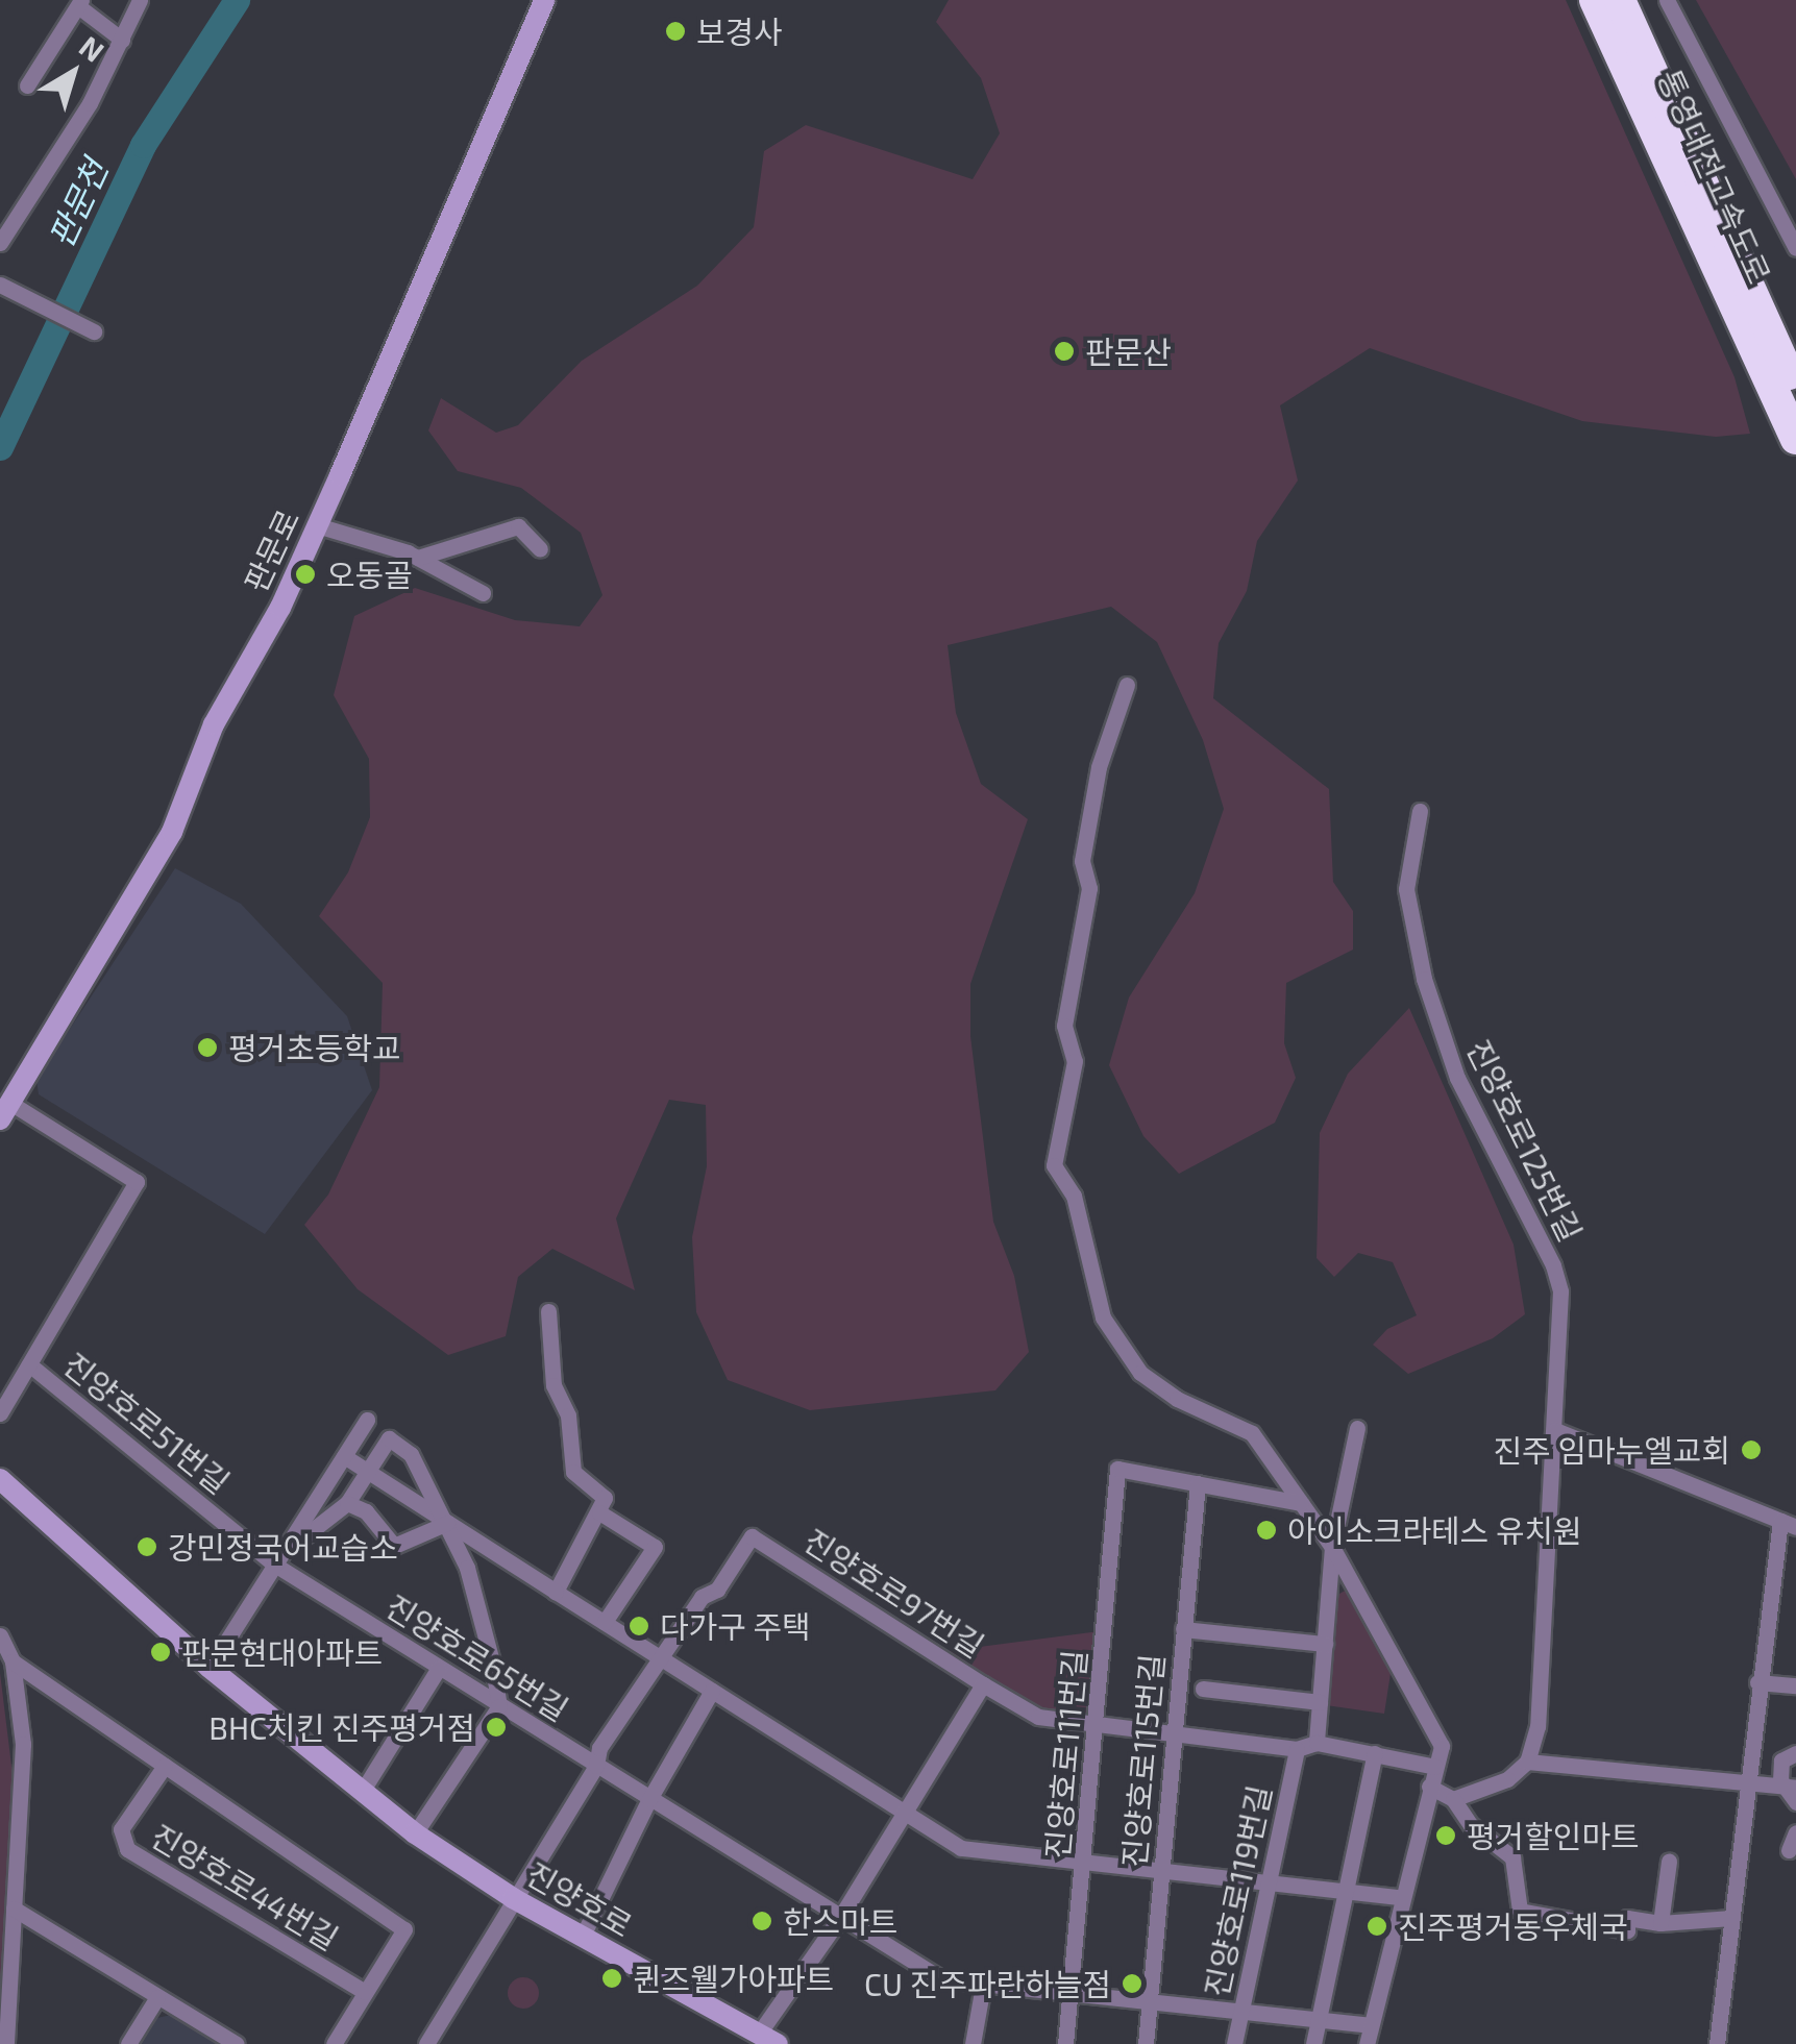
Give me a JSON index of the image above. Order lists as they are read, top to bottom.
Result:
{
  "streets": {
    "highway": ["통영대전고속도로"],
    "street": [
      "판문로",
      "진양호로125번길",
      "진양호로51번길",
      "진양호로97번길",
      "진양호로65번길",
      "진양호로111번길",
      "진양호로115번길",
      "진양호로44번길",
      "진양호로119번길",
      "진양호로"
    ]
  },
  "crossings": [
    ["판문로", "진양호로51번길"],
    ["진양호로51번길", "진양호로65번길"],
    ["진양호로97번길", "진양호로"],
    ["진양호로111번길", "진양호로115번길"]
  ],
  "water": ["판문천"],
  "places": [
    "보경사",
    "판문산",
    "오동골",
    "평거초등학교",
    "진주 임마누엘교회",
    "아이소크라테스 유치원",
    "강민정국어교습소",
    "다가구 주택",
    "판문현대아파트",
    "BHC치킨 진주평거점",
    "평거할인마트",
    "한스마트",
    "진주평거동우체국",
    "퀸즈웰가아파트",
    "CU 진주파란하늘점"
  ],
  "north": "top right"
}
